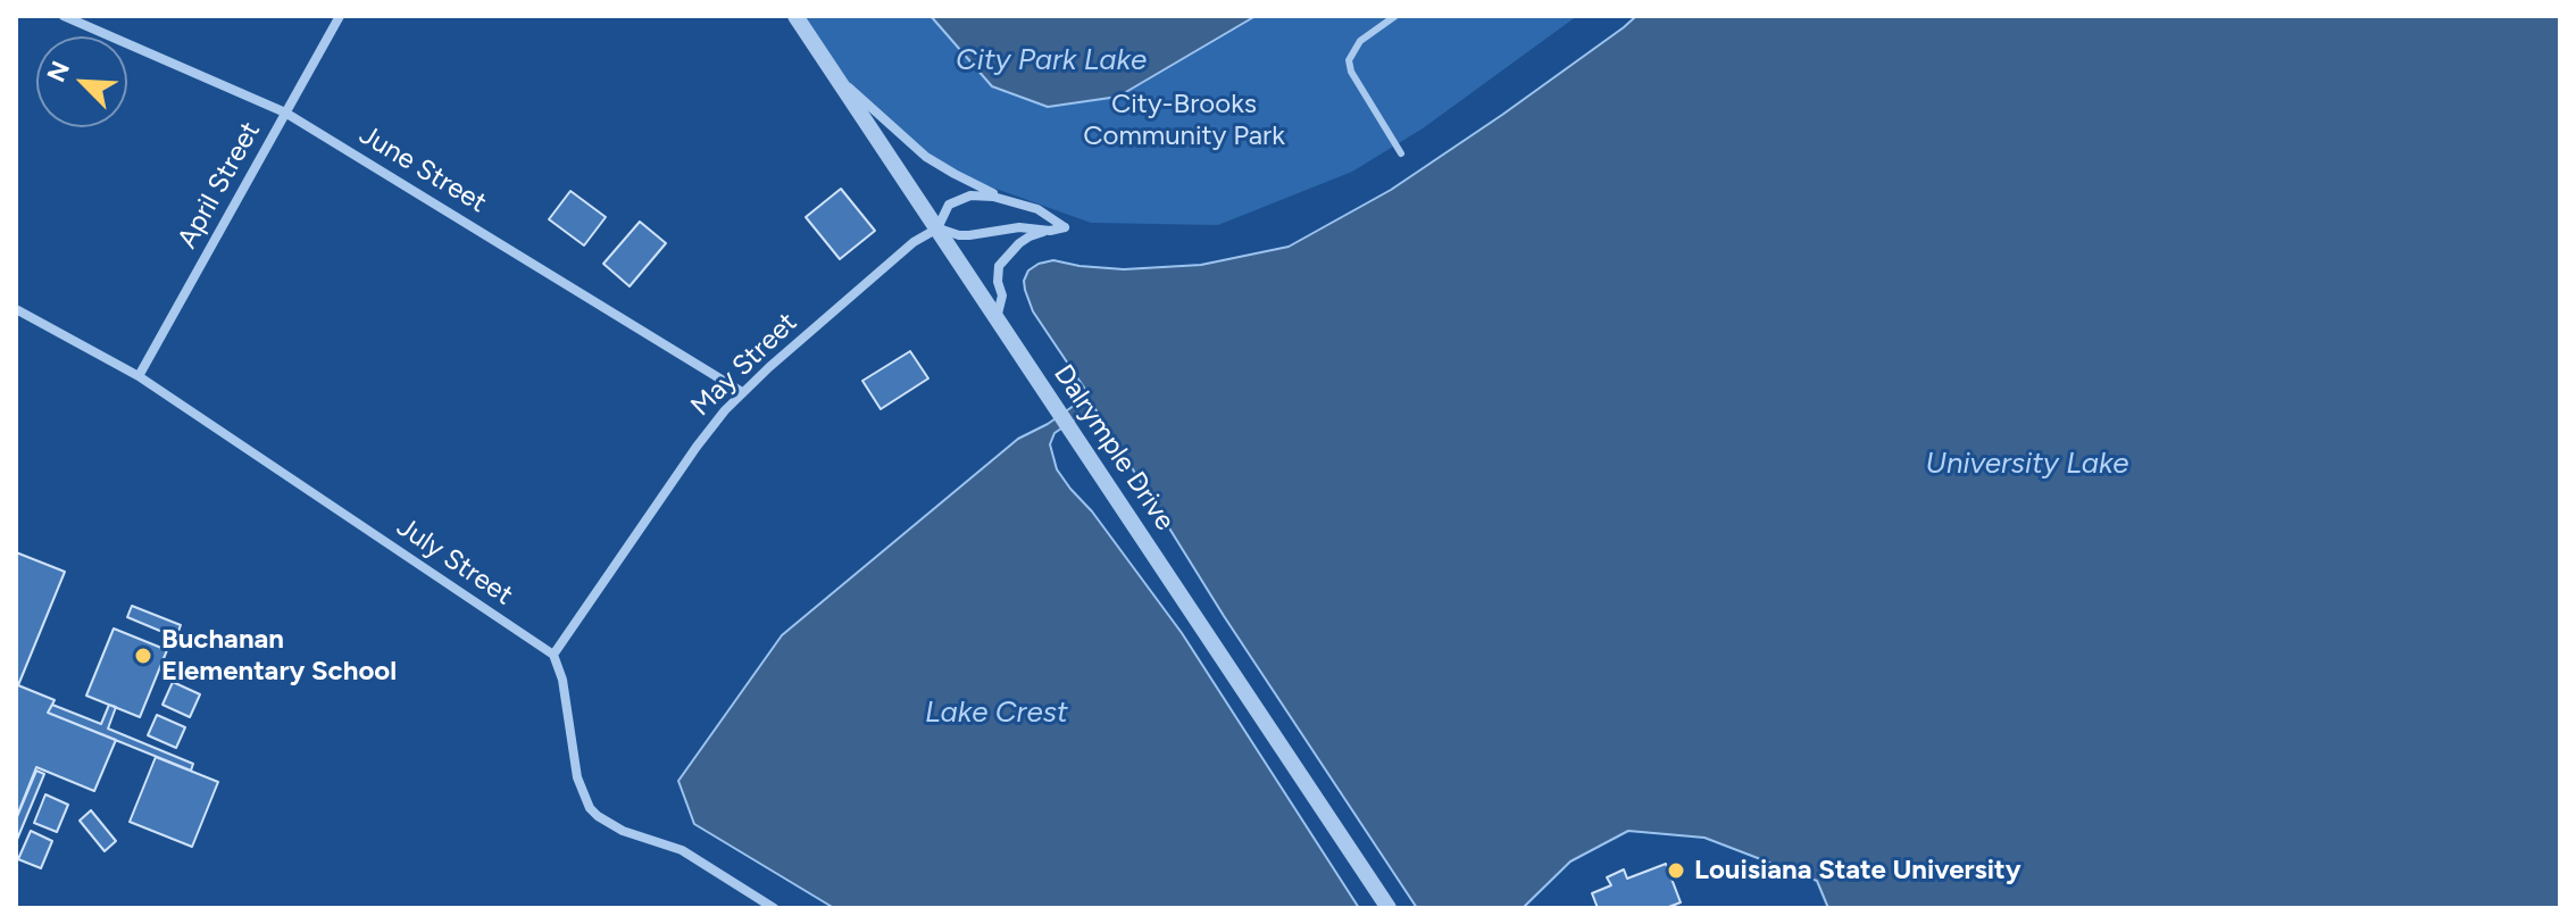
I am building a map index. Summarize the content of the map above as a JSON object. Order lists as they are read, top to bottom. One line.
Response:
{"streets":{"street":["June Street","April Street","May Street","Dalrymple Drive","July Street"]},"crossings":[["June Street","April Street"],["June Street","May Street"],["April Street","July Street"],["May Street","Dalrymple Drive"],["May Street","July Street"]],"water":["City Park Lake","University Lake","Lake Crest"],"parks":["City-Brooks Community Park"],"places":["Buchanan Elementary School","Louisiana State University"],"north":"top left"}
